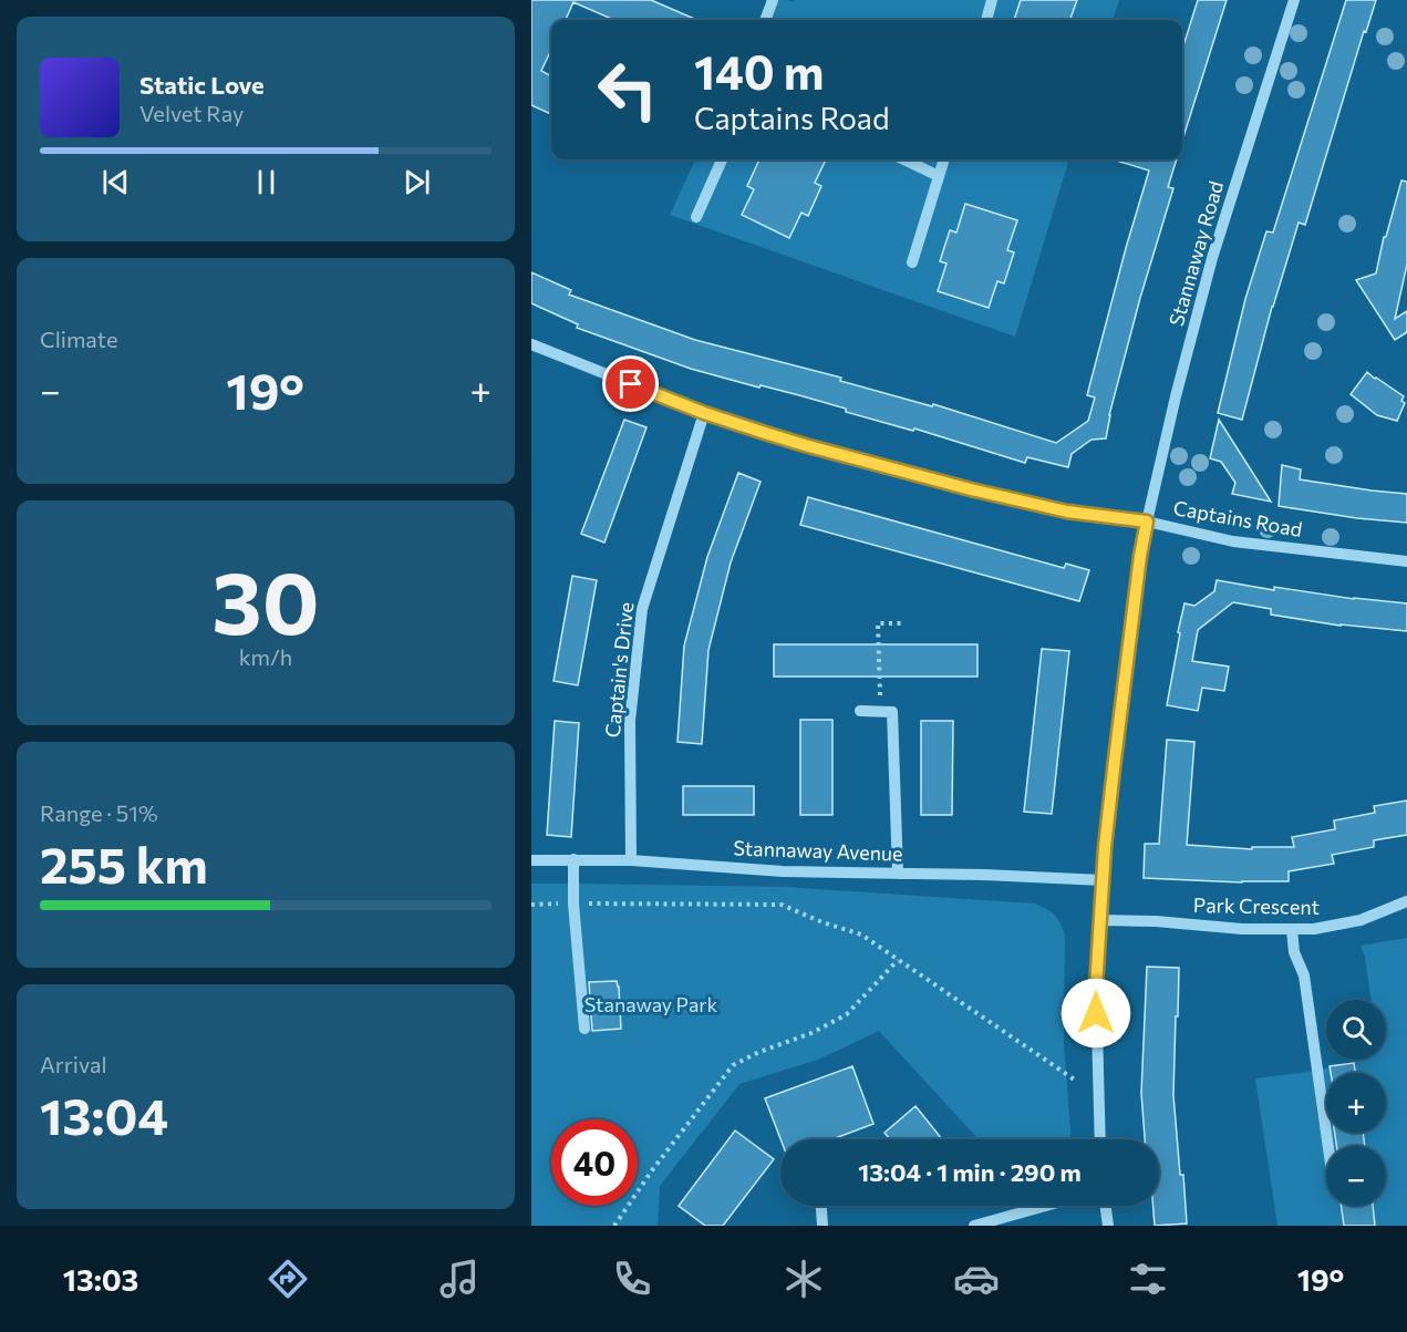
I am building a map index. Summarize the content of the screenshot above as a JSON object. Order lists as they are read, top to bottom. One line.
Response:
{"streets":{"street":["Stannaway Road","Captains Road","Captain's Drive","Stannaway Avenue","Park Crescent"]},"crossings":[["Stannaway Road","Captains Road"],["Stannaway Road","Stannaway Avenue"],["Stannaway Road","Park Crescent"],["Captains Road","Captain's Drive"],["Captain's Drive","Stannaway Avenue"]],"parks":["Stanaway Park"],"page":{"turn":["140 m","Captains Road"],"song":["Static Love","Velvet Ray"],"tile":["Climate",["30","km/h"],["Range · 51%","255 km"],["Arrival","13:04"]],"heat":["−","19°","+"],"map_buttons":["+","−"],"limit":"40","trip":"13:04 · 1 min · 290 m","tabs":["13:03","19°"]}}
